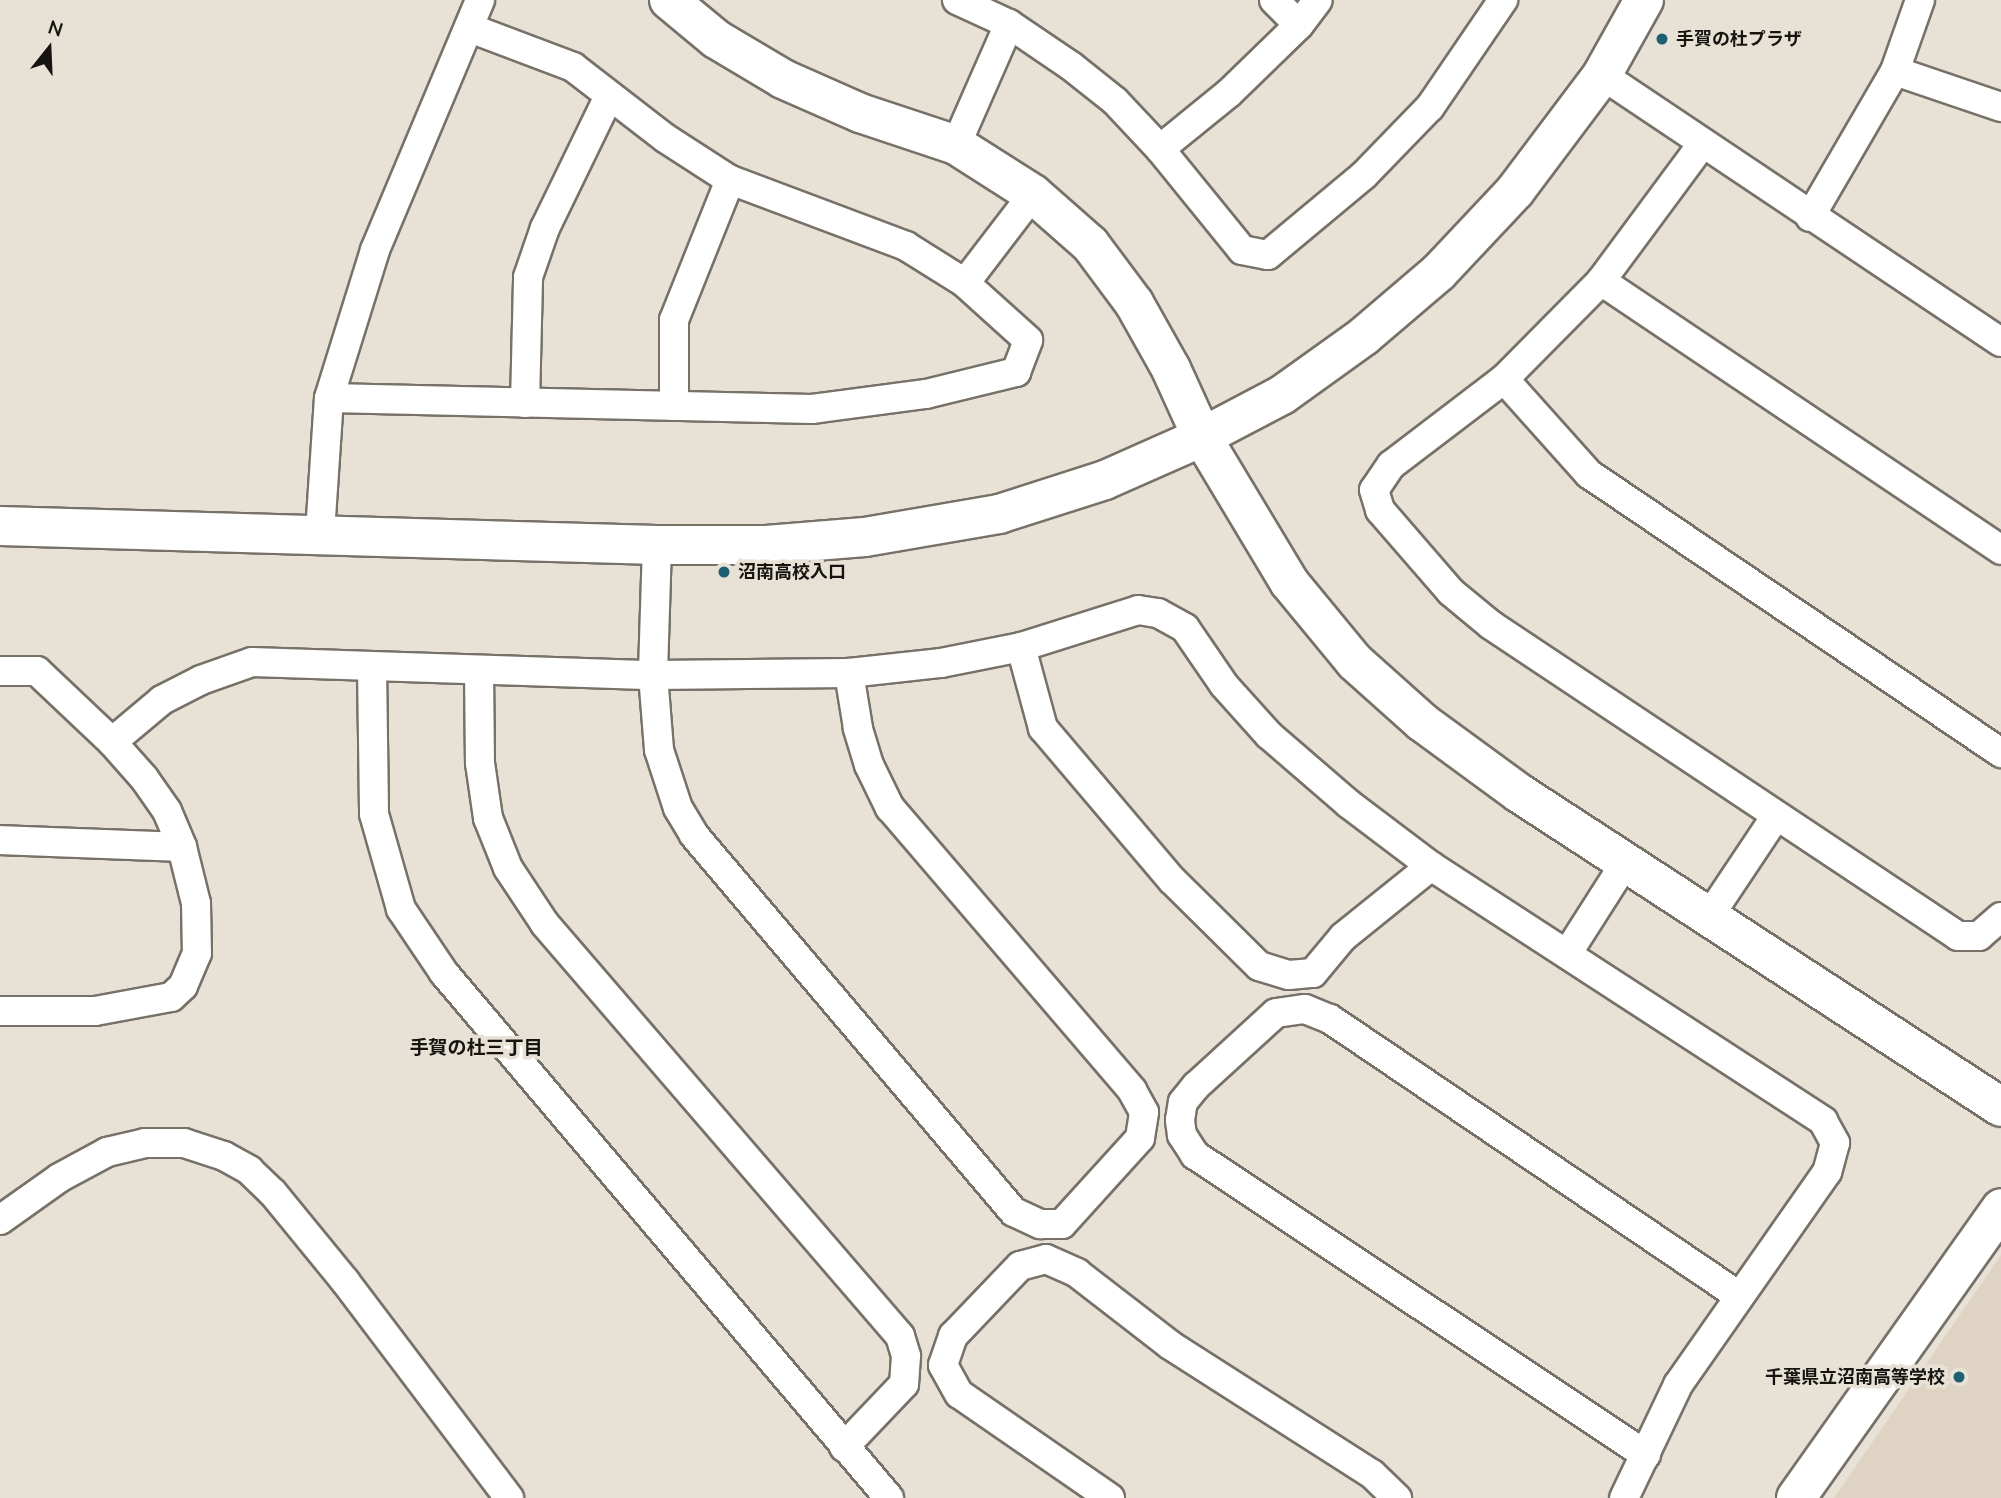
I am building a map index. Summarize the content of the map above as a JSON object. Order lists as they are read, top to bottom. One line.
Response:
{"districts":["手賀の杜三丁目"],"places":["手賀の杜プラザ","沼南高校入口","千葉県立沼南高等学校"],"north":"top"}
